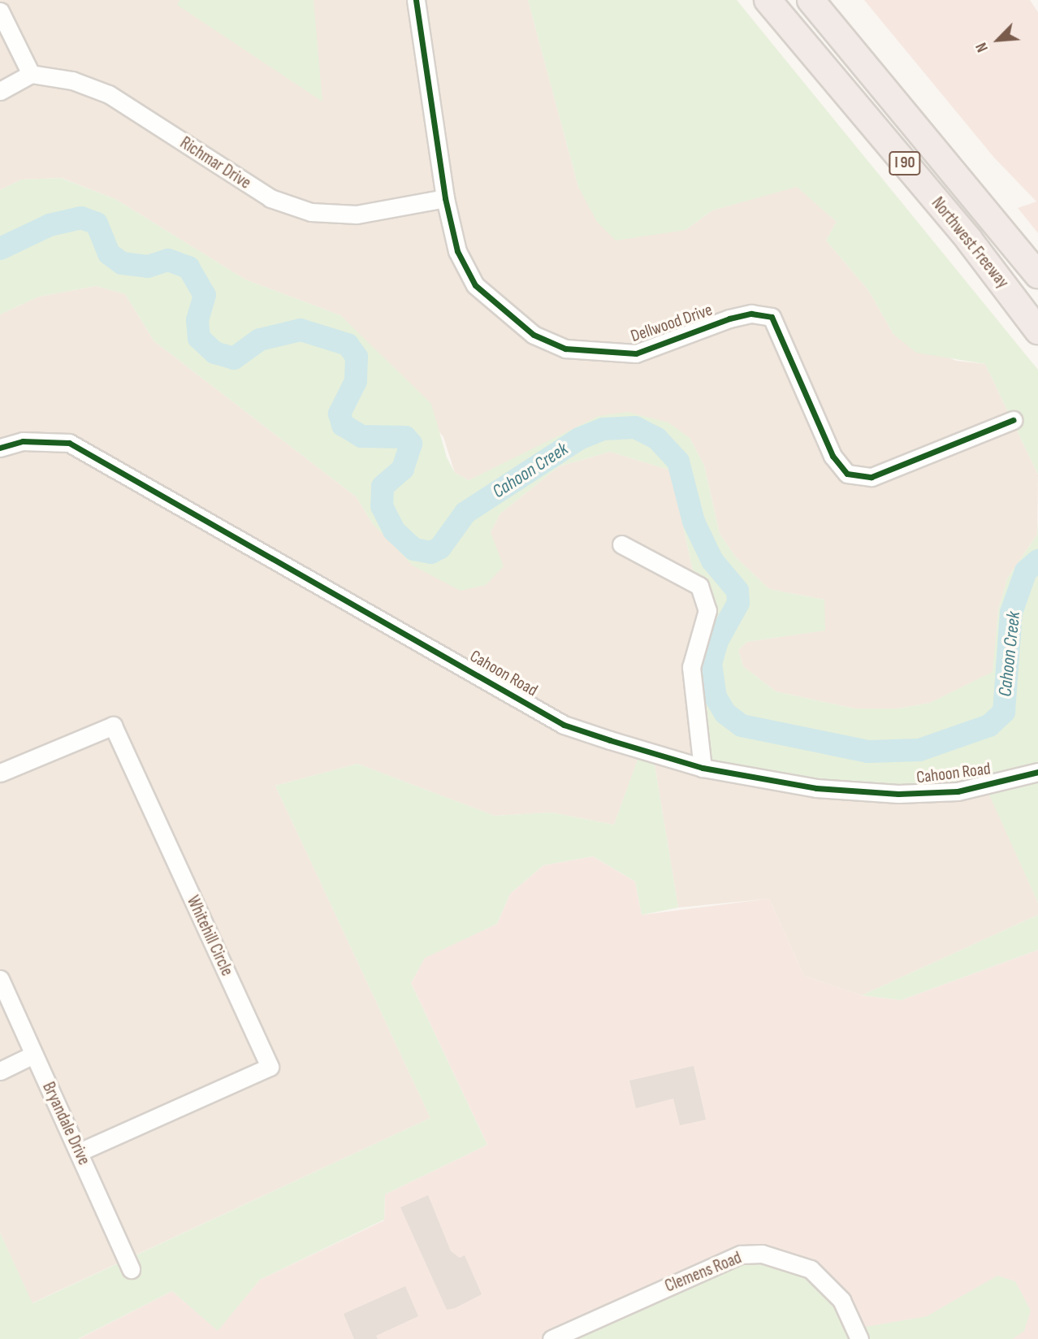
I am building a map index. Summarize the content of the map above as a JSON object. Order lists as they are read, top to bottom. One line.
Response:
{"streets":{"highway":["I 90","Northwest Freeway"],"street":["Richmar Drive","Dellwood Drive","Cahoon Road","Whitehill Circle","Bryandale Drive","Clemens Road"]},"crossings":[["Richmar Drive","Dellwood Drive"],["Whitehill Circle","Bryandale Drive"]],"water":["Cahoon Creek"],"north":"bottom left"}
